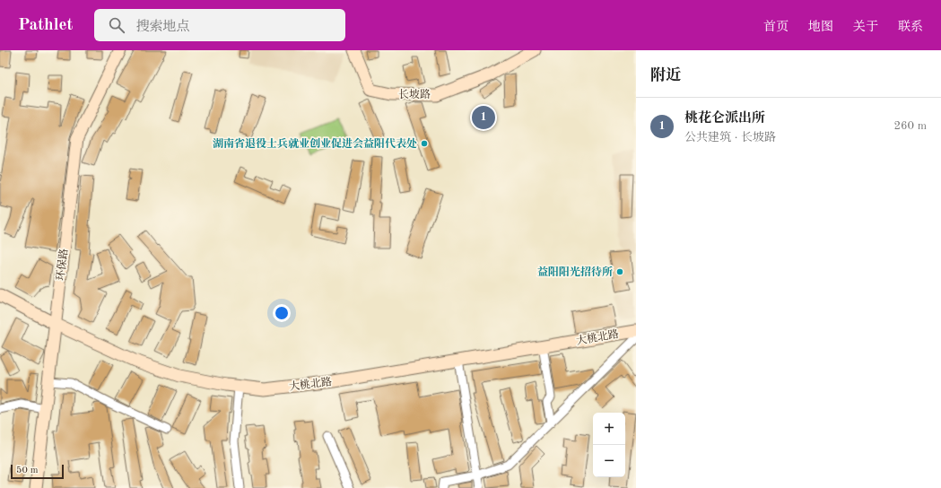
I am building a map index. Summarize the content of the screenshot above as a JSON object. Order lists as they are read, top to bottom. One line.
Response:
{"streets":{"street":["长坡路","环保路","大桃北路"]},"crossings":[["环保路","大桃北路"]],"places":["湖南省退役士兵就业创业促进会益阳代表处","益阳阳光招待所"],"scale_bar":"50 m","page":{"header":"Pathlet","search":"搜索地点","nav":["首页","地图","关于","联系"],"heading":"附近","list":[{"mark":"1","name":"桃花仑派出所","note":"公共建筑 · 长坡路","value":"260 m"}],"pins":"1","map_buttons":["+","−"],"scale":"50 m"}}
